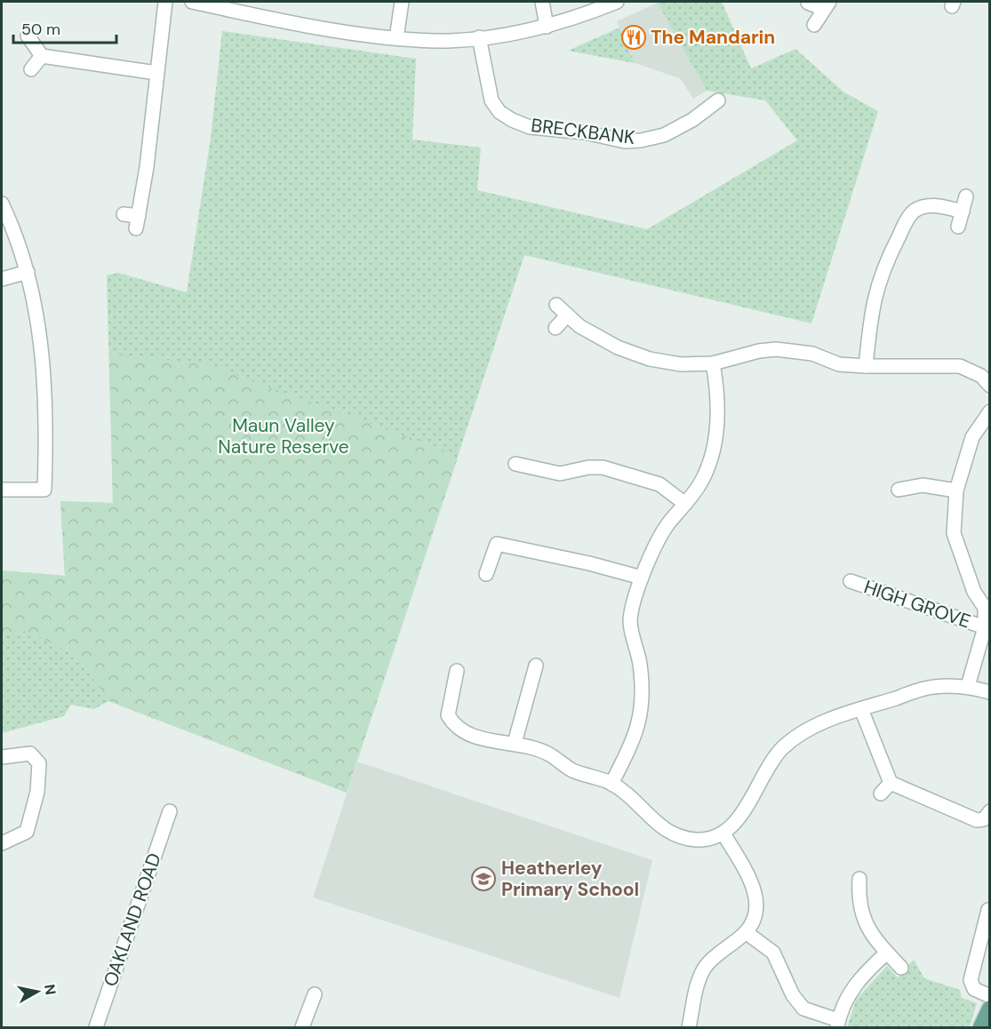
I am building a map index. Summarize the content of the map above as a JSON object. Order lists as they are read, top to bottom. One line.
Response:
{"streets":{"street":["BRECKBANK","HIGH GROVE","OAKLAND ROAD"]},"parks":["Maun Valley Nature Reserve"],"places":{"restaurant":["The Mandarin"],"school or university":["Heatherley Primary School"]},"scale_bar":"50 m","north":"right"}
